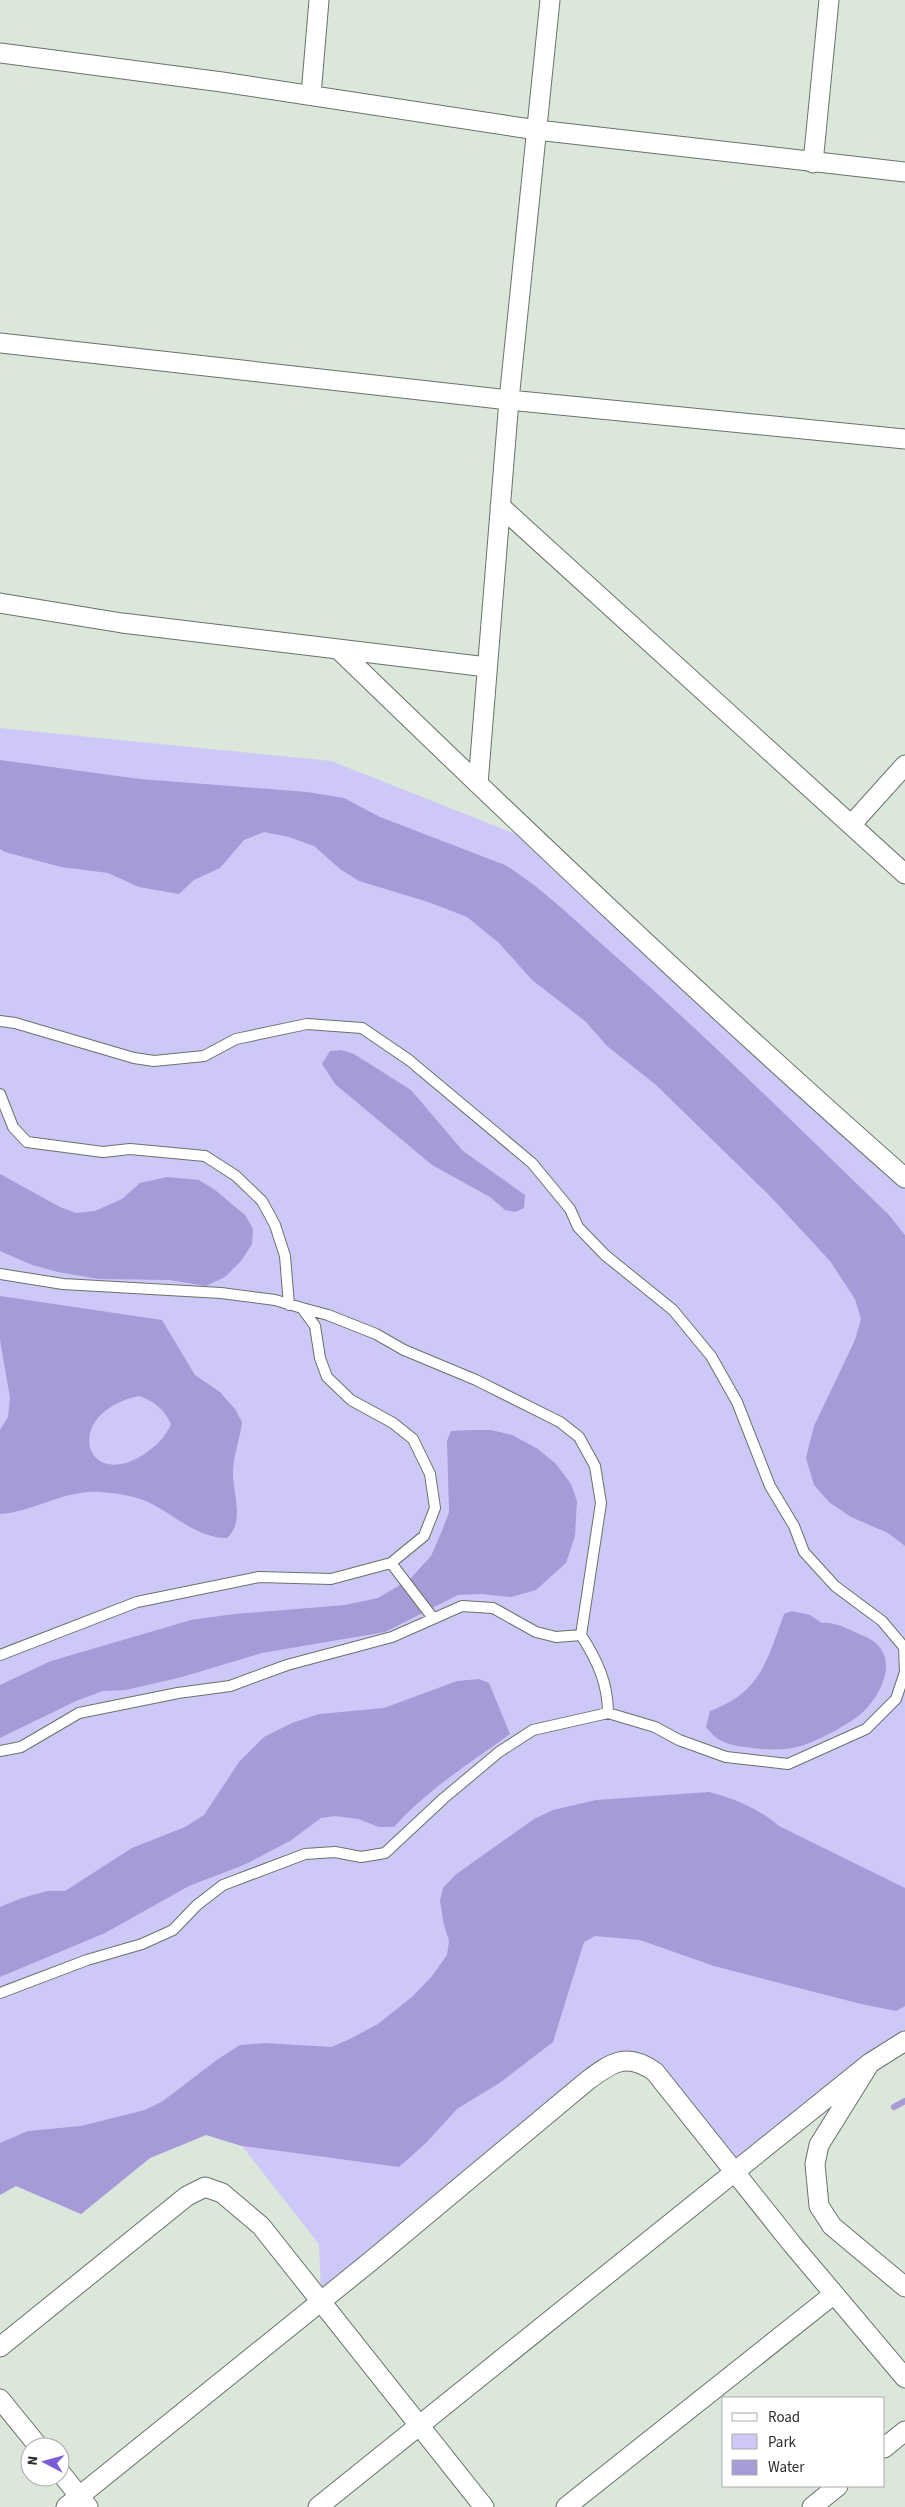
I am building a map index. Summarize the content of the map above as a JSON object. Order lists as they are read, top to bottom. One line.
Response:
{"legend":["Road","Park","Water"],"north":"left"}
